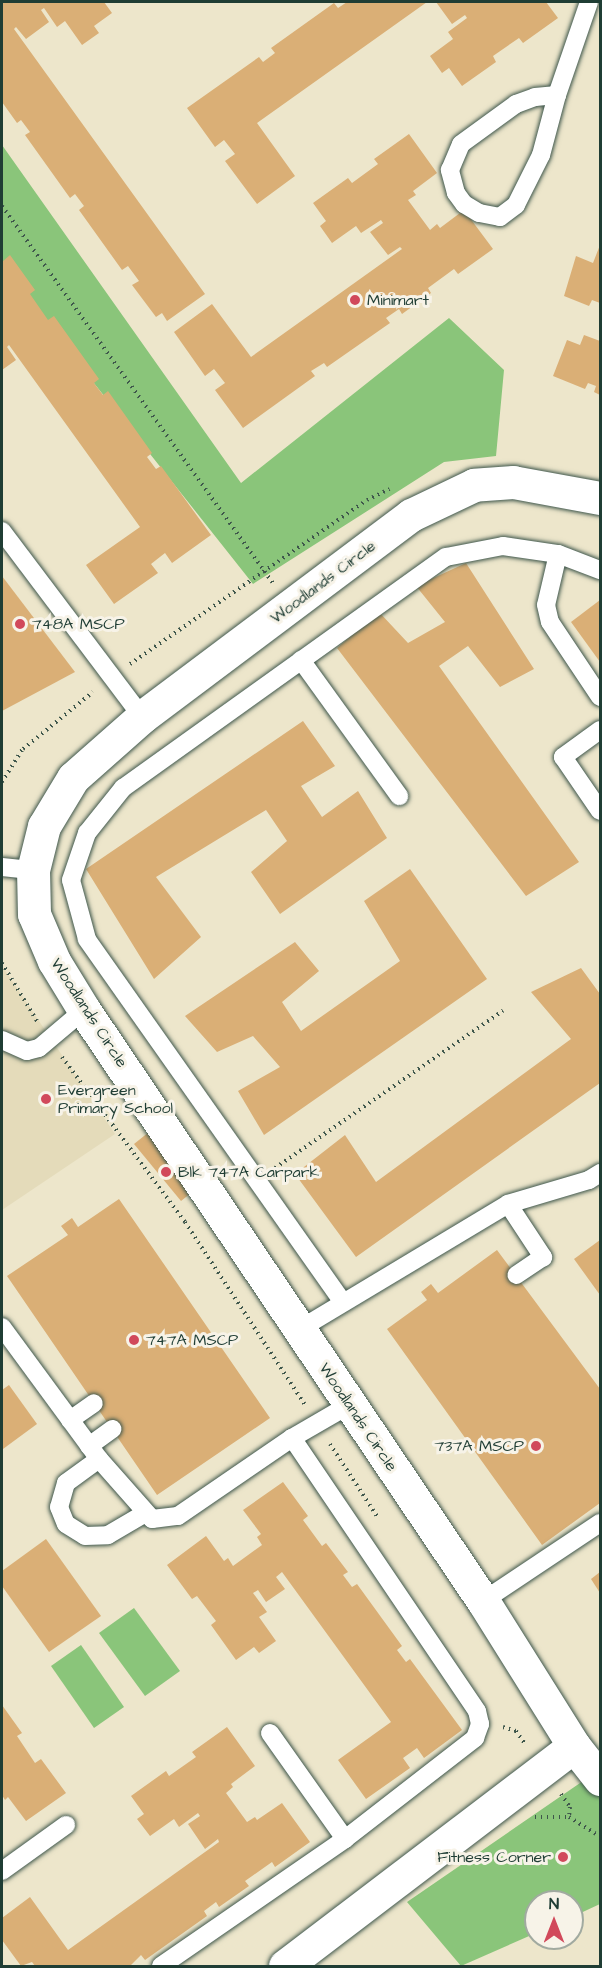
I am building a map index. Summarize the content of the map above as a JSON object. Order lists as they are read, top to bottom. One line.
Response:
{"streets":{"street":["Woodlands Circle"]},"places":["Minimart","748A MSCP","Evergreen Primary School","Blk 747A Carpark","747A MSCP","737A MSCP","Fitness Corner"],"north":"top"}
